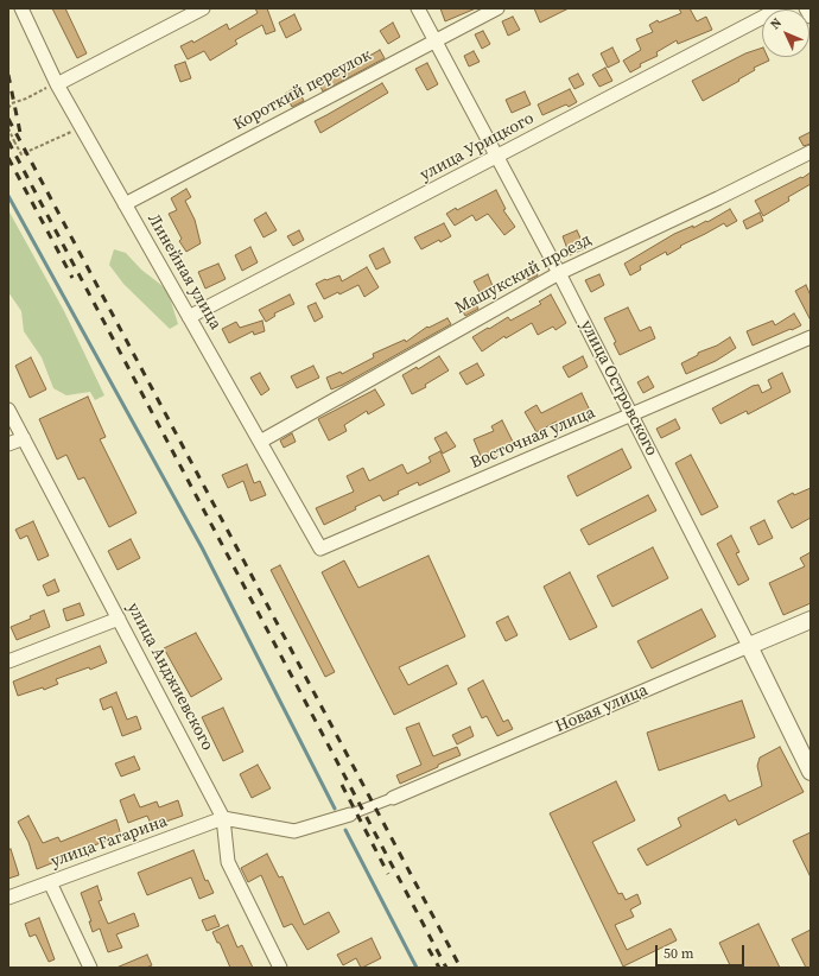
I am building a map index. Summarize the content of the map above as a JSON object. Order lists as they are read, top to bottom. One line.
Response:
{"streets":{"street":["Короткий переулок","улица Урицкого","Линейная улица","Машукский проезд","улица Островского","Восточная улица","улица Анджиевского","Новая улица","улица Гагарина"]},"crossings":[["Короткий переулок","Линейная улица"],["Короткий переулок","улица Островского"],["улица Урицкого","Линейная улица"],["улица Урицкого","улица Островского"],["Линейная улица","Машукский проезд"],["Линейная улица","Восточная улица"],["Машукский проезд","улица Островского"],["улица Островского","Восточная улица"],["улица Островского","Новая улица"],["улица Анджиевского","улица Гагарина"]],"scale_bar":"50 m","north":"top left"}
